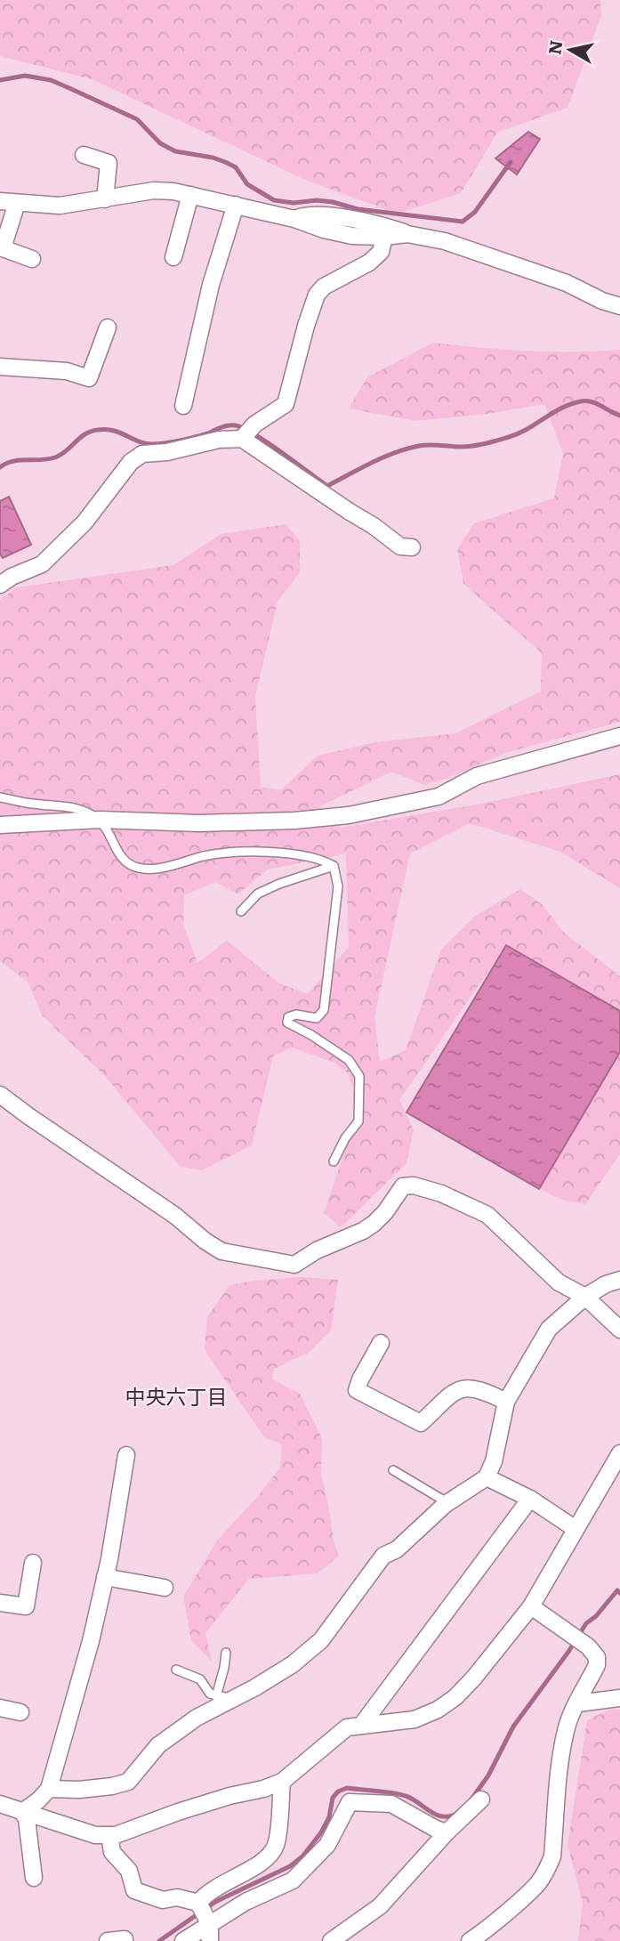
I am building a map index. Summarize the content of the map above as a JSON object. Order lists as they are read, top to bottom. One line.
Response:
{"districts":["中央六丁目"],"north":"left"}
